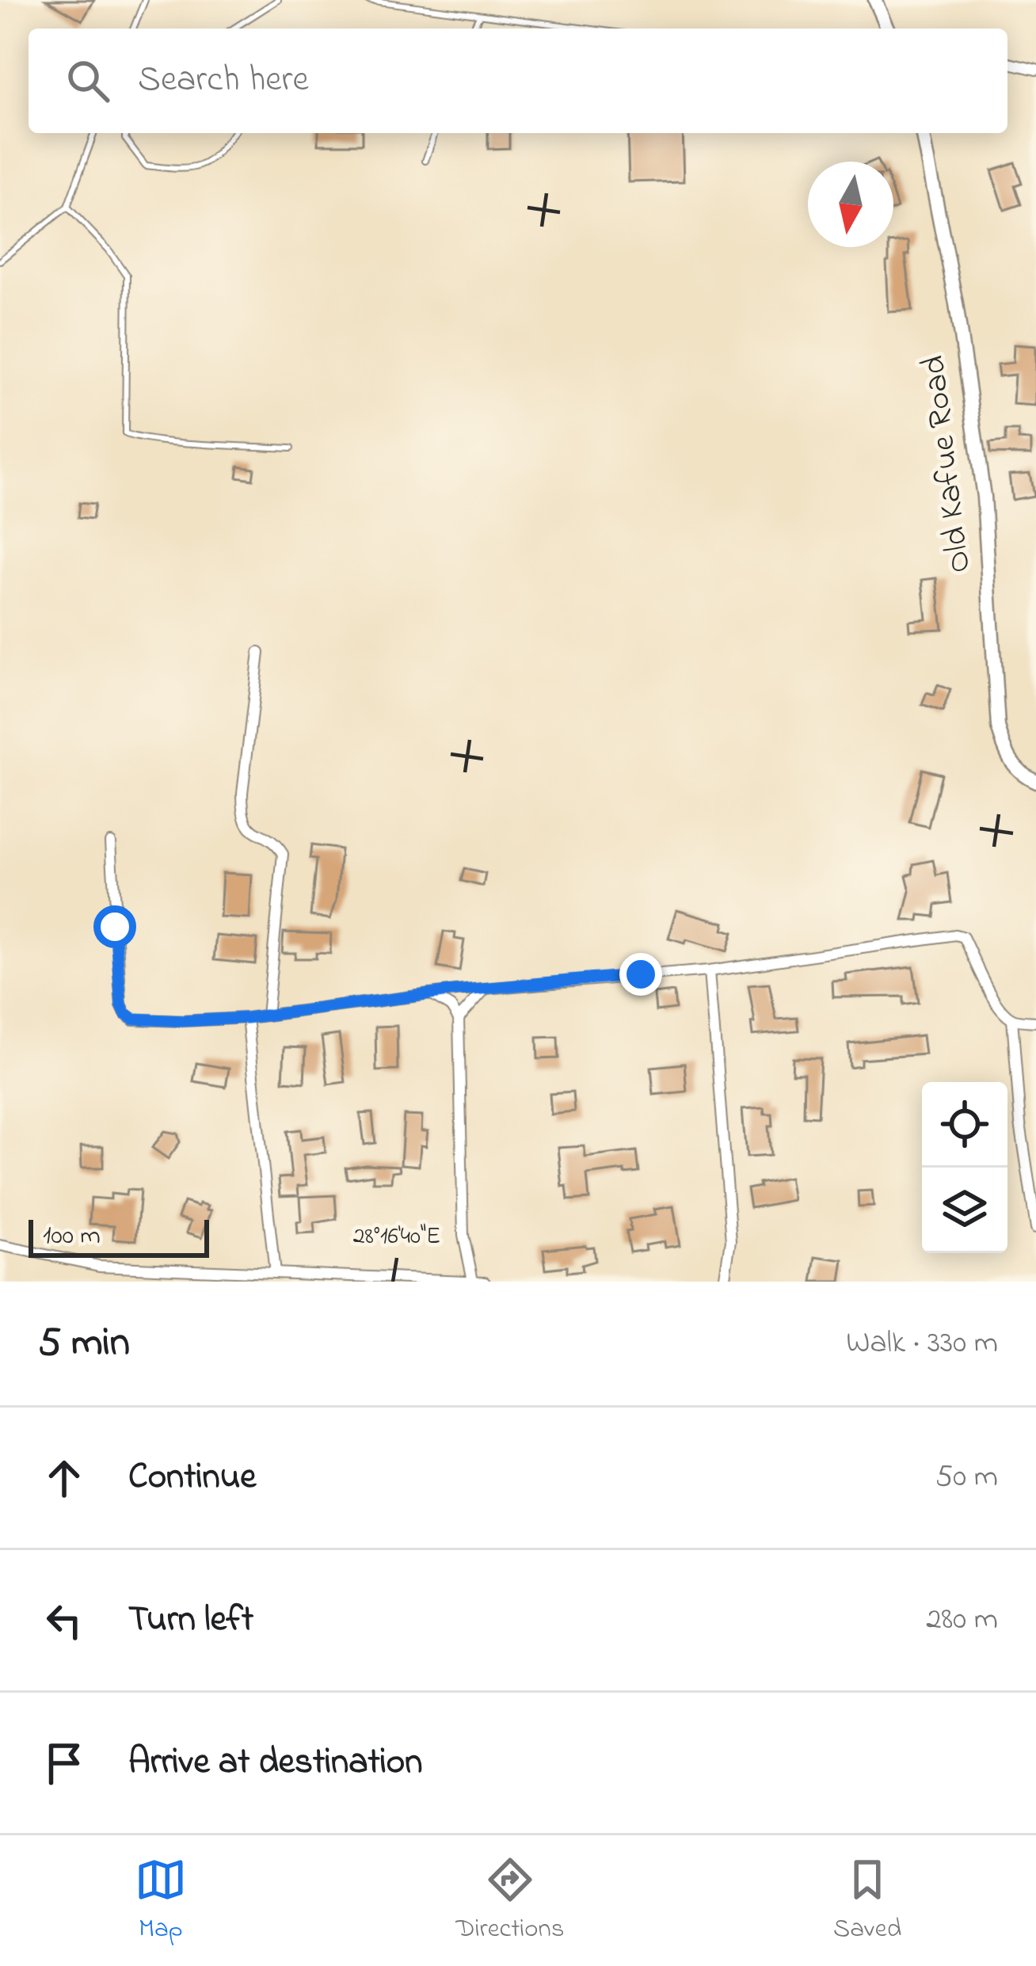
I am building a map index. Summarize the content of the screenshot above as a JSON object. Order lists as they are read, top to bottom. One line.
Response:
{"streets":{"street":["Old Kafue Road"]},"scale_bar":"100 m","north":"bottom","page":{"search":"Search here","scale":"100 m","heading":["5 min","Walk · 330 m"],"list":[["Continue","50 m"],["Turn left","280 m"],"Arrive at destination"],"nav":["Map","Directions","Saved"]},"coordinates":["28°16'40\"E"]}
